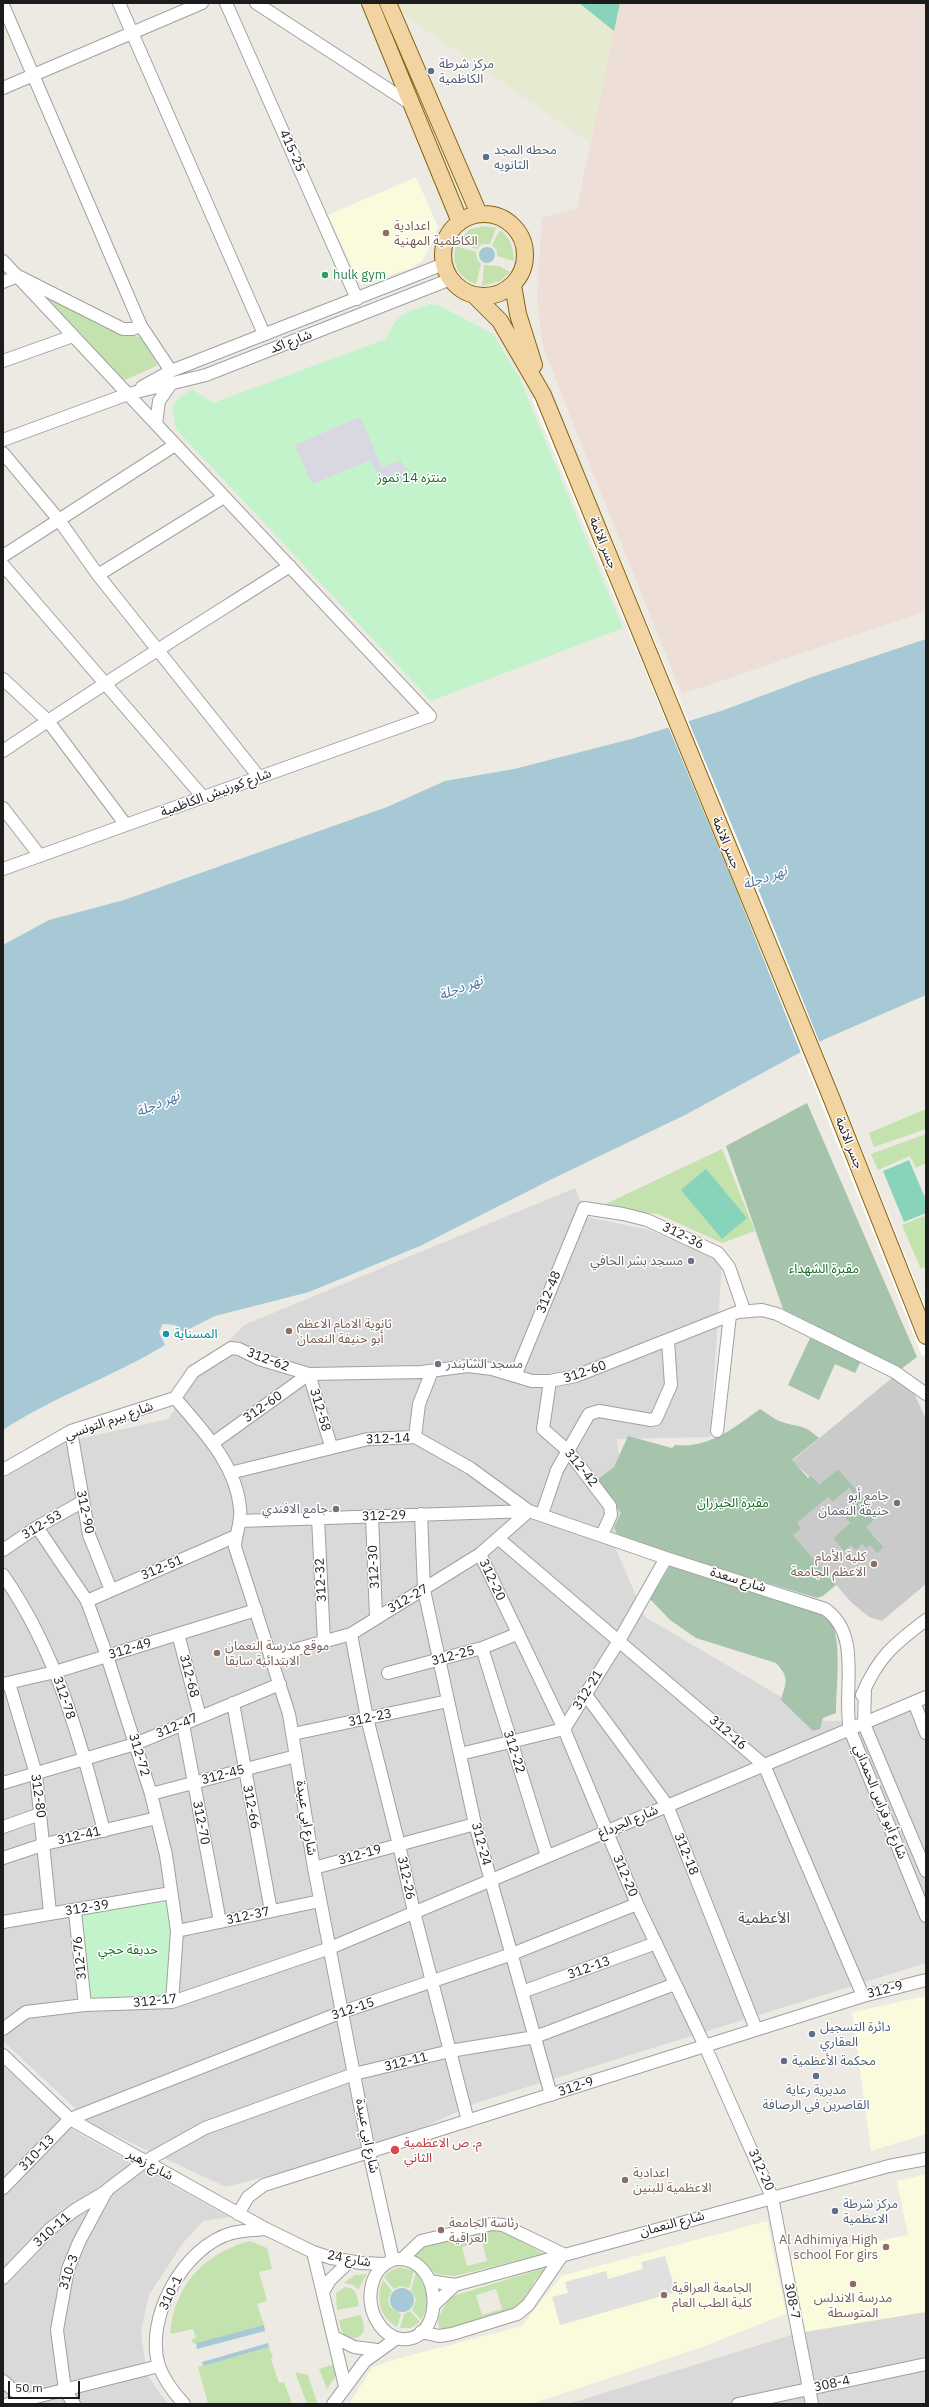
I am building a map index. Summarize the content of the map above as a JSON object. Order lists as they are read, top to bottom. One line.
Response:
{"streets":{"main road":["جسر الائمة"],"street":["415-25","شارع اكد","شارع كورنيش الكاظمية","312-36","312-48","312-62","312-60","312-58","شارع بيرم التونسي","312-14","312-42","312-90","312-29","312-53","312-30","312-51","312-32","312-20","شارع سعدة","312-27","312-49","312-25","312-68","312-21","312-78","312-23","312-47","312-16","312-22","312-72","312-45","312-80","شارع أبو فراس الحمداني","312-66","شارع ابي عبيدة","شارع الجرداغ","312-70","312-41","312-24","312-18","312-19","312-26","312-39","312-37","312-76","312-13","312-9","312-17","312-15","312-11","310-13","شارع زهير","شارع النعمان","310-11","شارع 24","310-3","310-1","308-7","308-4"]},"crossings":[["415-25","شارع اكد"],["شارع اكد","جسر الائمة"],["312-36","312-48"],["312-36","312-60"],["312-48","312-60"],["312-62","312-60"],["312-62","312-58"],["312-62","شارع بيرم التونسي"],["312-62","شارع ابي عبيدة"],["312-60","312-58"],["312-60","312-42"],["312-60","شارع ابي عبيدة"],["312-58","312-14"],["شارع بيرم التونسي","312-90"],["شارع بيرم التونسي","شارع ابي عبيدة"],["312-14","312-29"],["312-14","شارع سعدة"],["312-14","312-27"],["312-14","شارع ابي عبيدة"],["312-42","شارع سعدة"],["312-90","312-53"],["312-90","312-51"],["312-29","312-30"],["312-29","312-32"],["312-29","شارع سعدة"],["312-29","312-27"],["312-29","شارع ابي عبيدة"],["312-29","312-24"],["312-53","312-72"],["312-30","312-27"],["312-51","312-72"],["312-51","شارع ابي عبيدة"],["312-32","312-27"],["312-20","312-27"],["312-20","312-25"],["312-20","312-21"],["312-20","شارع الجرداغ"],["312-20","312-13"],["312-20","312-9"],["312-20","312-15"],["312-20","312-11"],["312-20","شارع النعمان"],["312-20","308-7"],["شارع سعدة","312-27"],["شارع سعدة","312-21"],["شارع سعدة","شارع أبو فراس الحمداني"],["شارع سعدة","شارع الجرداغ"],["312-27","312-16"],["312-27","شارع ابي عبيدة"],["312-27","312-24"],["312-27","312-26"],["312-49","312-68"],["312-49","312-78"],["312-49","312-72"],["312-49","312-80"],["312-49","شارع ابي عبيدة"],["312-25","312-22"],["312-25","312-24"],["312-68","312-47"],["312-21","312-16"],["312-21","312-18"],["312-78","312-47"],["312-78","312-41"],["312-23","شارع ابي عبيدة"],["312-23","312-24"],["312-23","312-26"],["312-47","312-72"],["312-47","312-80"],["312-47","312-66"],["312-47","شارع ابي عبيدة"],["312-47","312-70"],["312-16","شارع الجرداغ"],["312-16","312-9"],["312-22","شارع الجرداغ"],["312-72","312-45"],["312-72","312-41"],["312-72","312-39"],["312-72","312-37"],["312-72","312-17"],["312-45","312-66"],["312-45","شارع ابي عبيدة"],["312-45","312-70"],["312-80","312-41"],["312-80","312-39"],["شارع أبو فراس الحمداني","شارع الجرداغ"],["312-66","312-37"],["شارع ابي عبيدة","شارع الجرداغ"],["شارع ابي عبيدة","312-19"],["شارع ابي عبيدة","312-37"],["شارع ابي عبيدة","312-9"],["شارع ابي عبيدة","312-17"],["شارع ابي عبيدة","312-15"],["شارع ابي عبيدة","312-11"],["شارع ابي عبيدة","شارع النعمان"],["شارع ابي عبيدة","شارع 24"],["شارع الجرداغ","312-24"],["شارع الجرداغ","312-18"],["شارع الجرداغ","312-26"],["شارع الجرداغ","312-17"],["312-70","312-37"],["312-24","312-19"],["312-24","312-13"],["312-24","312-9"],["312-24","312-15"],["312-24","312-11"],["312-18","312-9"],["312-19","312-26"],["312-26","312-9"],["312-26","312-15"],["312-26","312-11"],["312-39","312-76"],["312-76","312-17"],["312-9","شارع زهير"],["312-15","310-13"],["312-15","شارع زهير"],["312-11","شارع زهير"],["312-11","310-3"],["310-13","شارع زهير"],["شارع زهير","شارع 24"],["شارع زهير","310-3"],["شارع زهير","310-1"],["شارع النعمان","شارع 24"],["شارع النعمان","308-7"],["310-11","310-3"],["308-7","308-4"]],"districts":["الأعظمية"],"water":["نهر دجلة"],"parks":["منتزه 14 تموز","مقبرة الشهداء","مقبرة الخيزران","حديقة حجي"],"places":["مركز شرطة الكاظمية","محطه المجد الثانويه","اعدادية الكاظمية المهنية","hulk gym","مسجد بشر الحافي","ثانوية الامام الاعظم أبو حنيفة النعمان","المسناية","مسجد الشابندر","جامع أبو حنيفة النعمان","جامع الافندي","كلية الأمام الاعظم الجامعة","موقع مدرسة النعمان الابتدائية سابقا","دائرة التسجيل العقاري","محكمة الأعظمية","مديرية رعاية القاصرين في الرصافة","م. ص الاعظمية الثاني","اعدادية الاعظمية للبنين","مركز شرطة الاعظمية","رئاسة الجامعة العراقية","Al Adhimiya High school For girs","مدرسة الاندلس المتوسطة","الجامعة العراقية كلية الطب العام"],"scale_bar":"50 m"}
